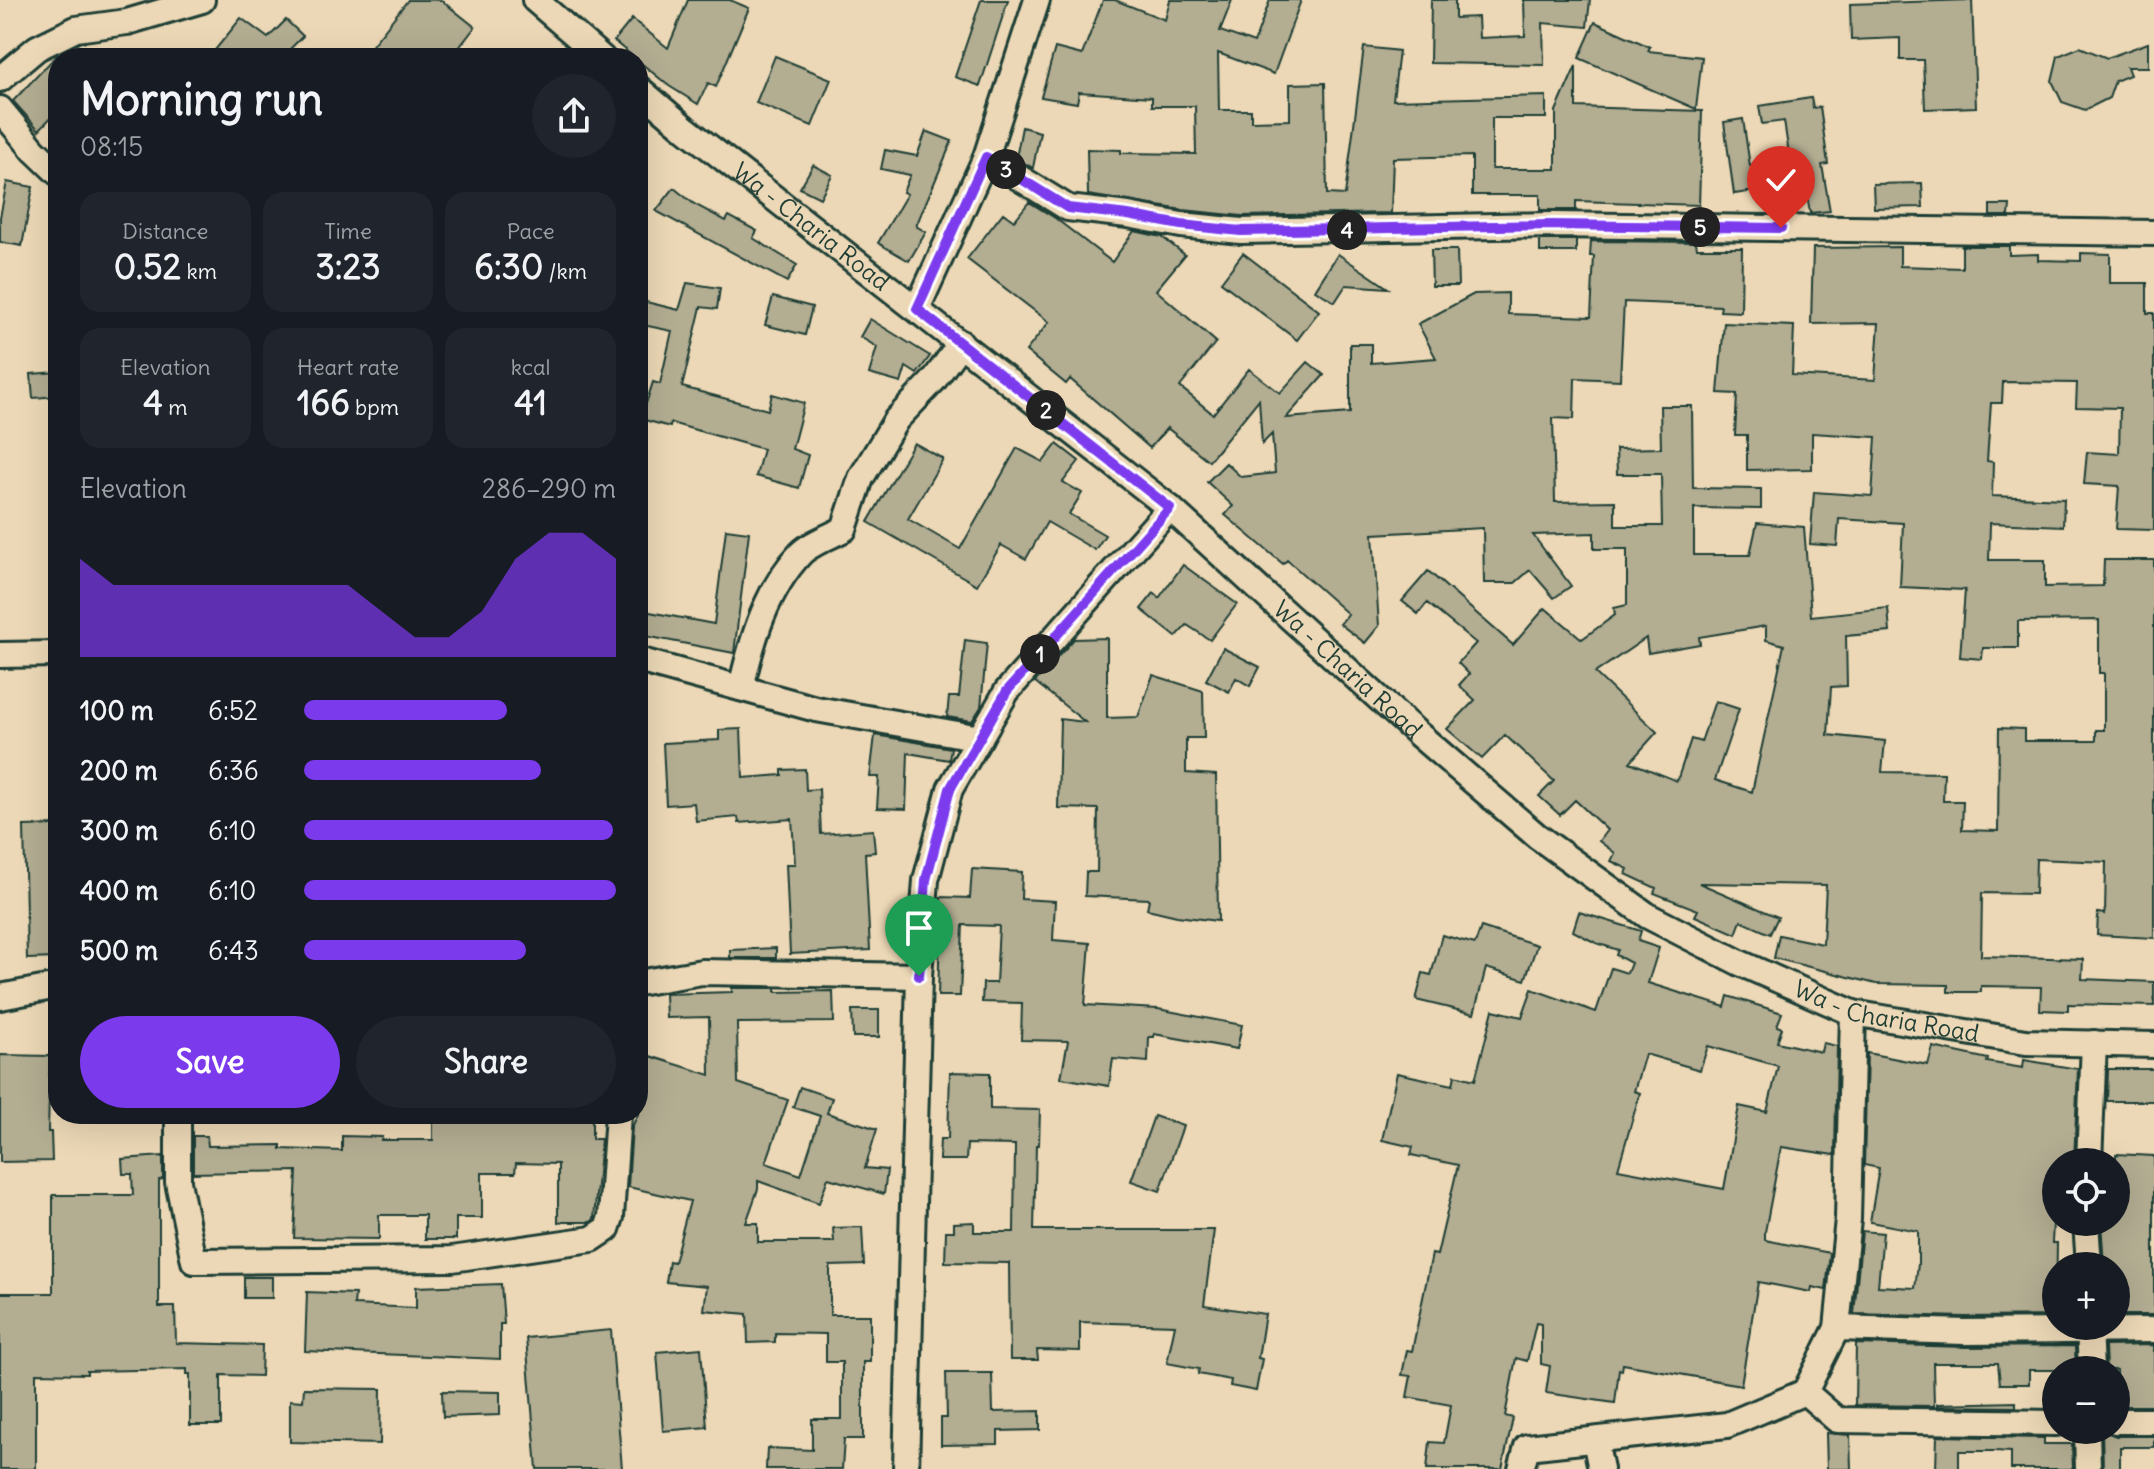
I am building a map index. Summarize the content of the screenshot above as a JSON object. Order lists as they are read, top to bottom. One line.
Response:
{"streets":{"street":["Wa - Charia Road"]},"page":{"heading":["Morning run","08:15"],"pins":["3","5","4","2","1"],"stats":[["Distance","0.52 km"],["Time","3:23"],["Pace","6:30 /km"],["Elevation","4 m"],["Heart rate","166 bpm"],["kcal","41"]],"chart":["Elevation","286–290 m"],"list":[{"name":"100 m","note":"6:52"},{"name":"200 m","note":"6:36"},{"name":"300 m","note":"6:10"},{"name":"400 m","note":"6:10"},{"name":"500 m","note":"6:43"}],"buttons":["Save","Share"],"map_buttons":["+","−"]}}
